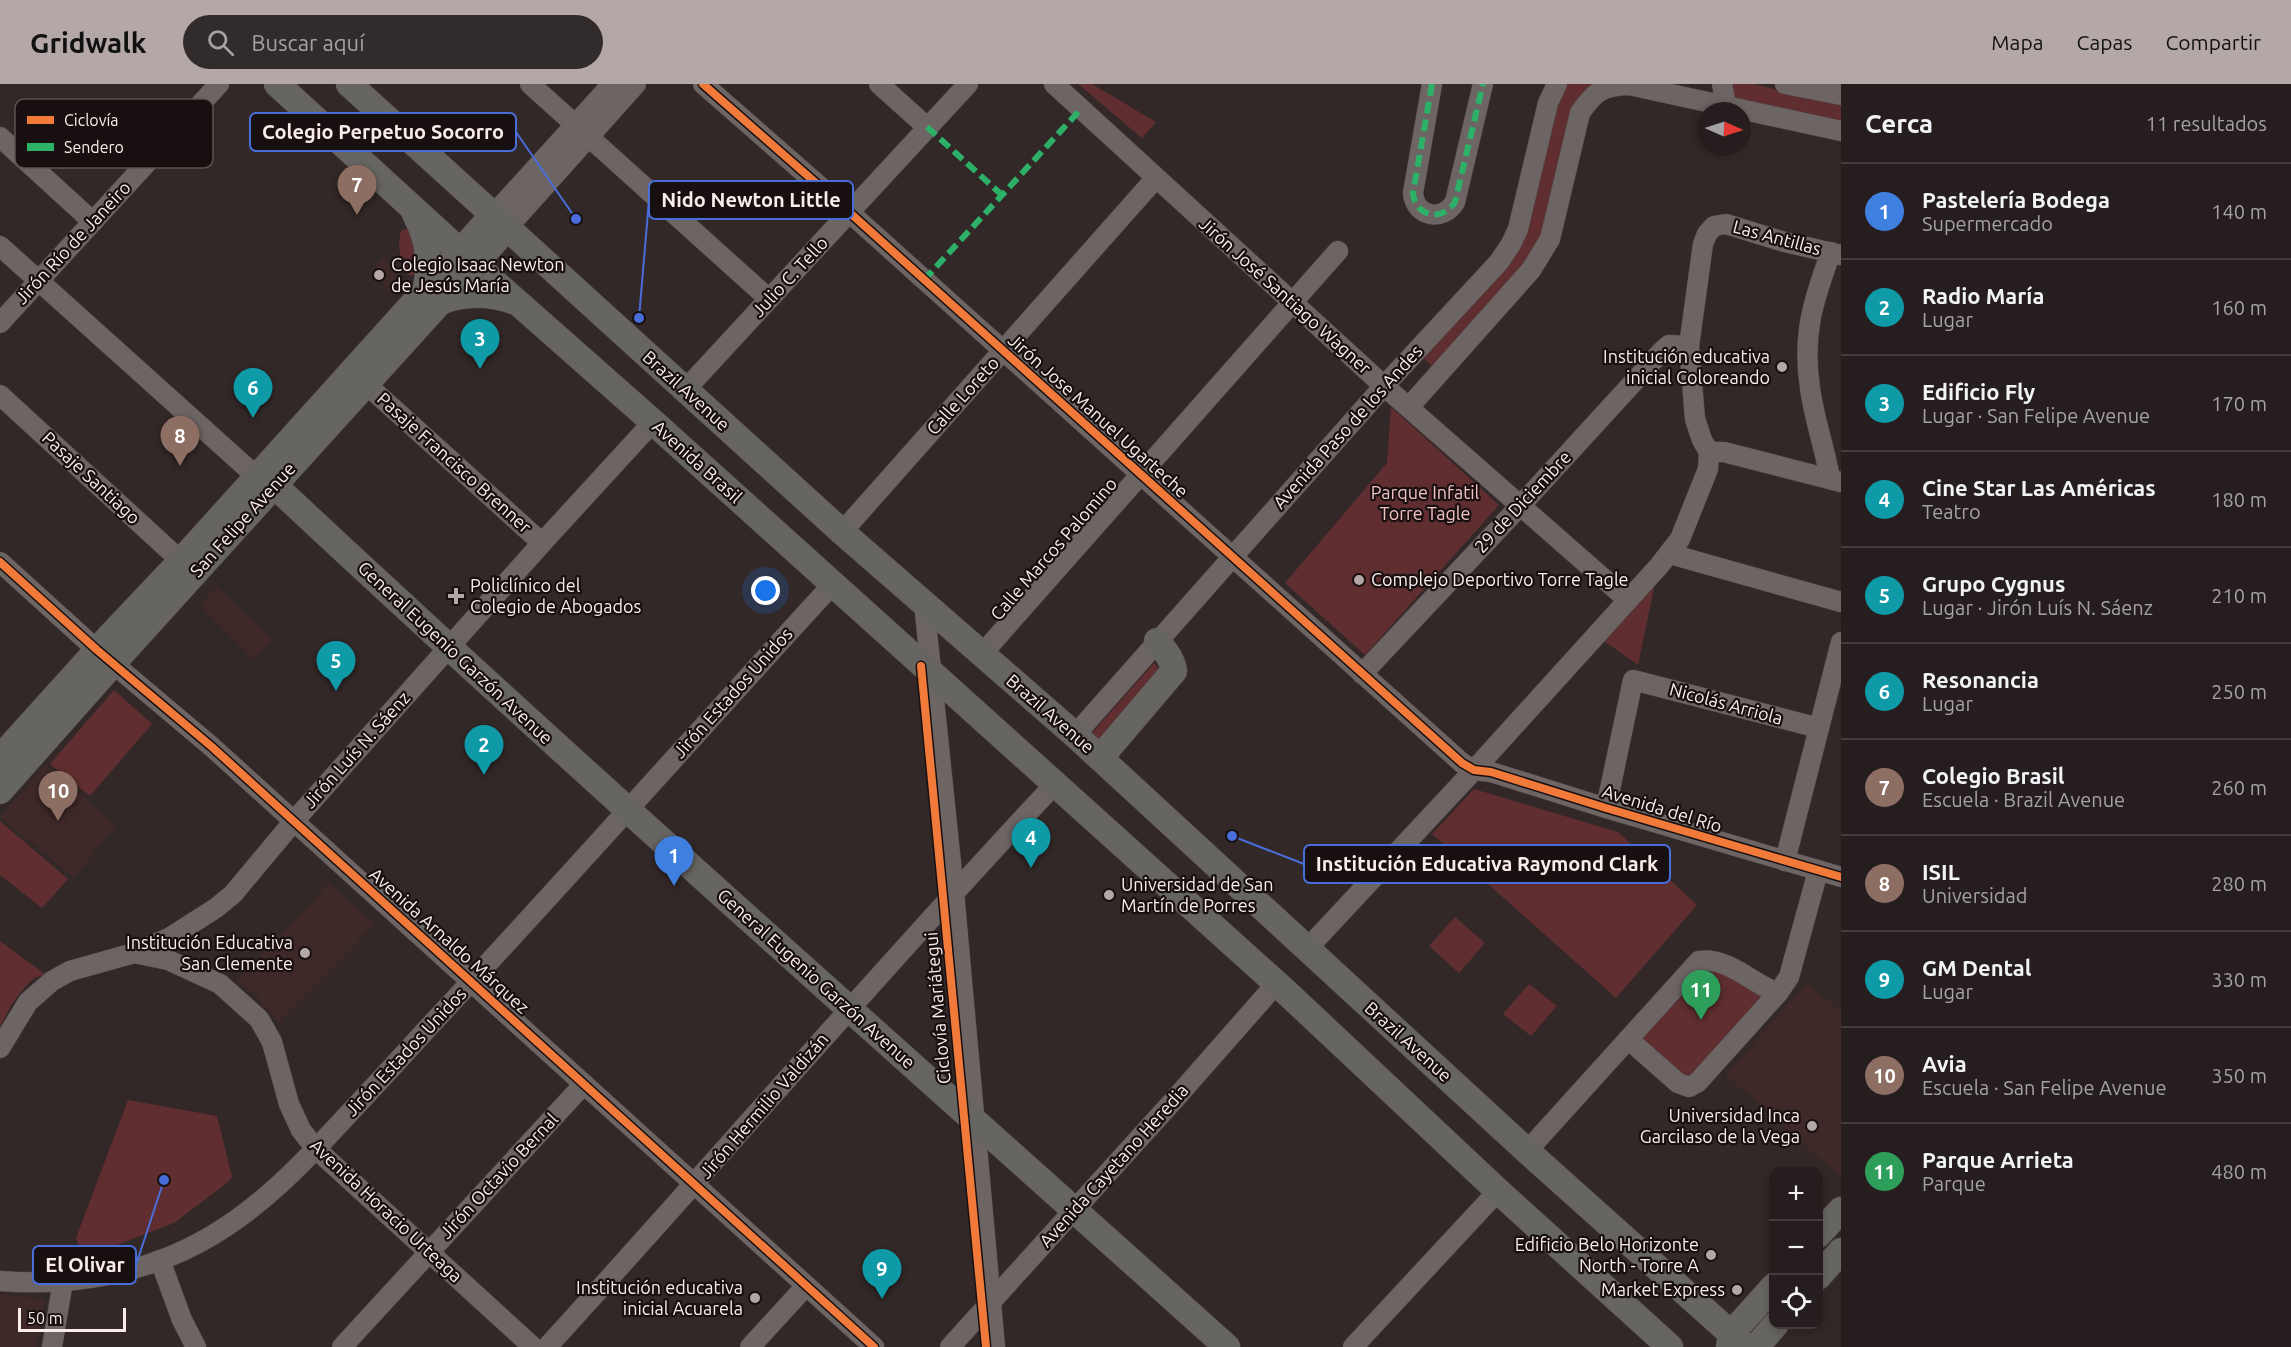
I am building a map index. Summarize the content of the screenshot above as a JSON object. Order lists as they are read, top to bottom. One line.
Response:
{"streets":{"main road":["Brazil Avenue","Avenida Brasil","San Felipe Avenue","General Eugenio Garzón Avenue"],"street":["Las Antillas","Jirón Río de Janeiro","Julio C. Tello","Jirón José Santiago Wagner","Calle Loreto","Jirón Jose Manuel Ugarteche","Avenida Paso de los Andes","Pasaje Francisco Brenner","Pasaje Santiago","29 de Diciembre","Calle Marcos Palomino","Jirón Estados Unidos","Nicolás Arriola","Jirón Luís N. Sáenz","Avenida del Río","Avenida Arnaldo Márquez","Jirón Hermilio Valdizán","Avenida Cayetano Heredia","Jirón Octavio Bernal","Avenida Horacio Urteaga"],"cycle path":["Ciclovía Mariátegui"]},"crossings":[["Las Antillas","29 de Diciembre"],["Julio C. Tello","Brazil Avenue"],["Julio C. Tello","Jirón Jose Manuel Ugarteche"],["Jirón José Santiago Wagner","Calle Loreto"],["Jirón José Santiago Wagner","Avenida Paso de los Andes"],["Jirón José Santiago Wagner","29 de Diciembre"],["Jirón José Santiago Wagner","Calle Marcos Palomino"],["Brazil Avenue","Calle Loreto"],["Brazil Avenue","Avenida Paso de los Andes"],["Brazil Avenue","San Felipe Avenue"],["Brazil Avenue","Calle Marcos Palomino"],["Calle Loreto","Jirón Jose Manuel Ugarteche"],["Jirón Jose Manuel Ugarteche","Avenida Paso de los Andes"],["Jirón Jose Manuel Ugarteche","29 de Diciembre"],["Jirón Jose Manuel Ugarteche","Calle Marcos Palomino"],["Jirón Jose Manuel Ugarteche","Avenida del Río"],["Avenida Brasil","San Felipe Avenue"],["Avenida Brasil","Jirón Estados Unidos"],["Avenida Brasil","Jirón Luís N. Sáenz"],["Pasaje Francisco Brenner","San Felipe Avenue"],["Pasaje Francisco Brenner","Jirón Luís N. Sáenz"],["Pasaje Santiago","San Felipe Avenue"],["San Felipe Avenue","General Eugenio Garzón Avenue"],["San Felipe Avenue","Avenida Arnaldo Márquez"],["General Eugenio Garzón Avenue","Jirón Estados Unidos"],["General Eugenio Garzón Avenue","Jirón Luís N. Sáenz"],["General Eugenio Garzón Avenue","Jirón Hermilio Valdizán"],["General Eugenio Garzón Avenue","Avenida Cayetano Heredia"],["Jirón Estados Unidos","Avenida Arnaldo Márquez"],["Jirón Estados Unidos","Avenida Horacio Urteaga"],["Nicolás Arriola","Avenida del Río"],["Jirón Luís N. Sáenz","Avenida Arnaldo Márquez"],["Jirón Luís N. Sáenz","Avenida Horacio Urteaga"],["Avenida Arnaldo Márquez","Jirón Hermilio Valdizán"],["Avenida Arnaldo Márquez","Jirón Octavio Bernal"],["Jirón Octavio Bernal","Avenida Horacio Urteaga"]],"parks":["Parque Infatil Torre Tagle"],"places":{"other":["Colegio Perpetuo Socorro","Colegio Isaac Newton de Jesús María","Nido Newton Little","Institución educativa inicial Coloreando","Complejo Deportivo Torre Tagle","Institución Educativa Raymond Clark","Universidad de San Martín de Porres","Institución Educativa San Clemente","Universidad Inca Garcilaso de la Vega","El Olivar","Edificio Belo Horizonte North - Torre A","Market Express","Institución educativa inicial Acuarela"],"health":["Policlínico del Colegio de Abogados"]},"legend":["Ciclovía","Sendero"],"scale_bar":"50 m","north":"right","page":{"header":"Gridwalk","search":"Buscar aquí","nav":["Mapa","Capas","Compartir"],"heading":["Cerca","11 resultados"],"list":[{"mark":"1","name":"Pastelería Bodega","note":"Supermercado","value":"140 m"},{"mark":"2","name":"Radio María","note":"Lugar","value":"160 m"},{"mark":"3","name":"Edificio Fly","note":"Lugar · San Felipe Avenue","value":"170 m"},{"mark":"4","name":"Cine Star Las Américas","note":"Teatro","value":"180 m"},{"mark":"5","name":"Grupo Cygnus","note":"Lugar · Jirón Luís N. Sáenz","value":"210 m"},{"mark":"6","name":"Resonancia","note":"Lugar","value":"250 m"},{"mark":"7","name":"Colegio Brasil","note":"Escuela · Brazil Avenue","value":"260 m"},{"mark":"8","name":"ISIL","note":"Universidad","value":"280 m"},{"mark":"9","name":"GM Dental","note":"Lugar","value":"330 m"},{"mark":"10","name":"Avia","note":"Escuela · San Felipe Avenue","value":"350 m"},{"mark":"11","name":"Parque Arrieta","note":"Parque","value":"480 m"}],"pins":["7","3","6","8","5","2","10","4","1","11","9"],"map_buttons":["+","−"],"scale":"50 m"}}
